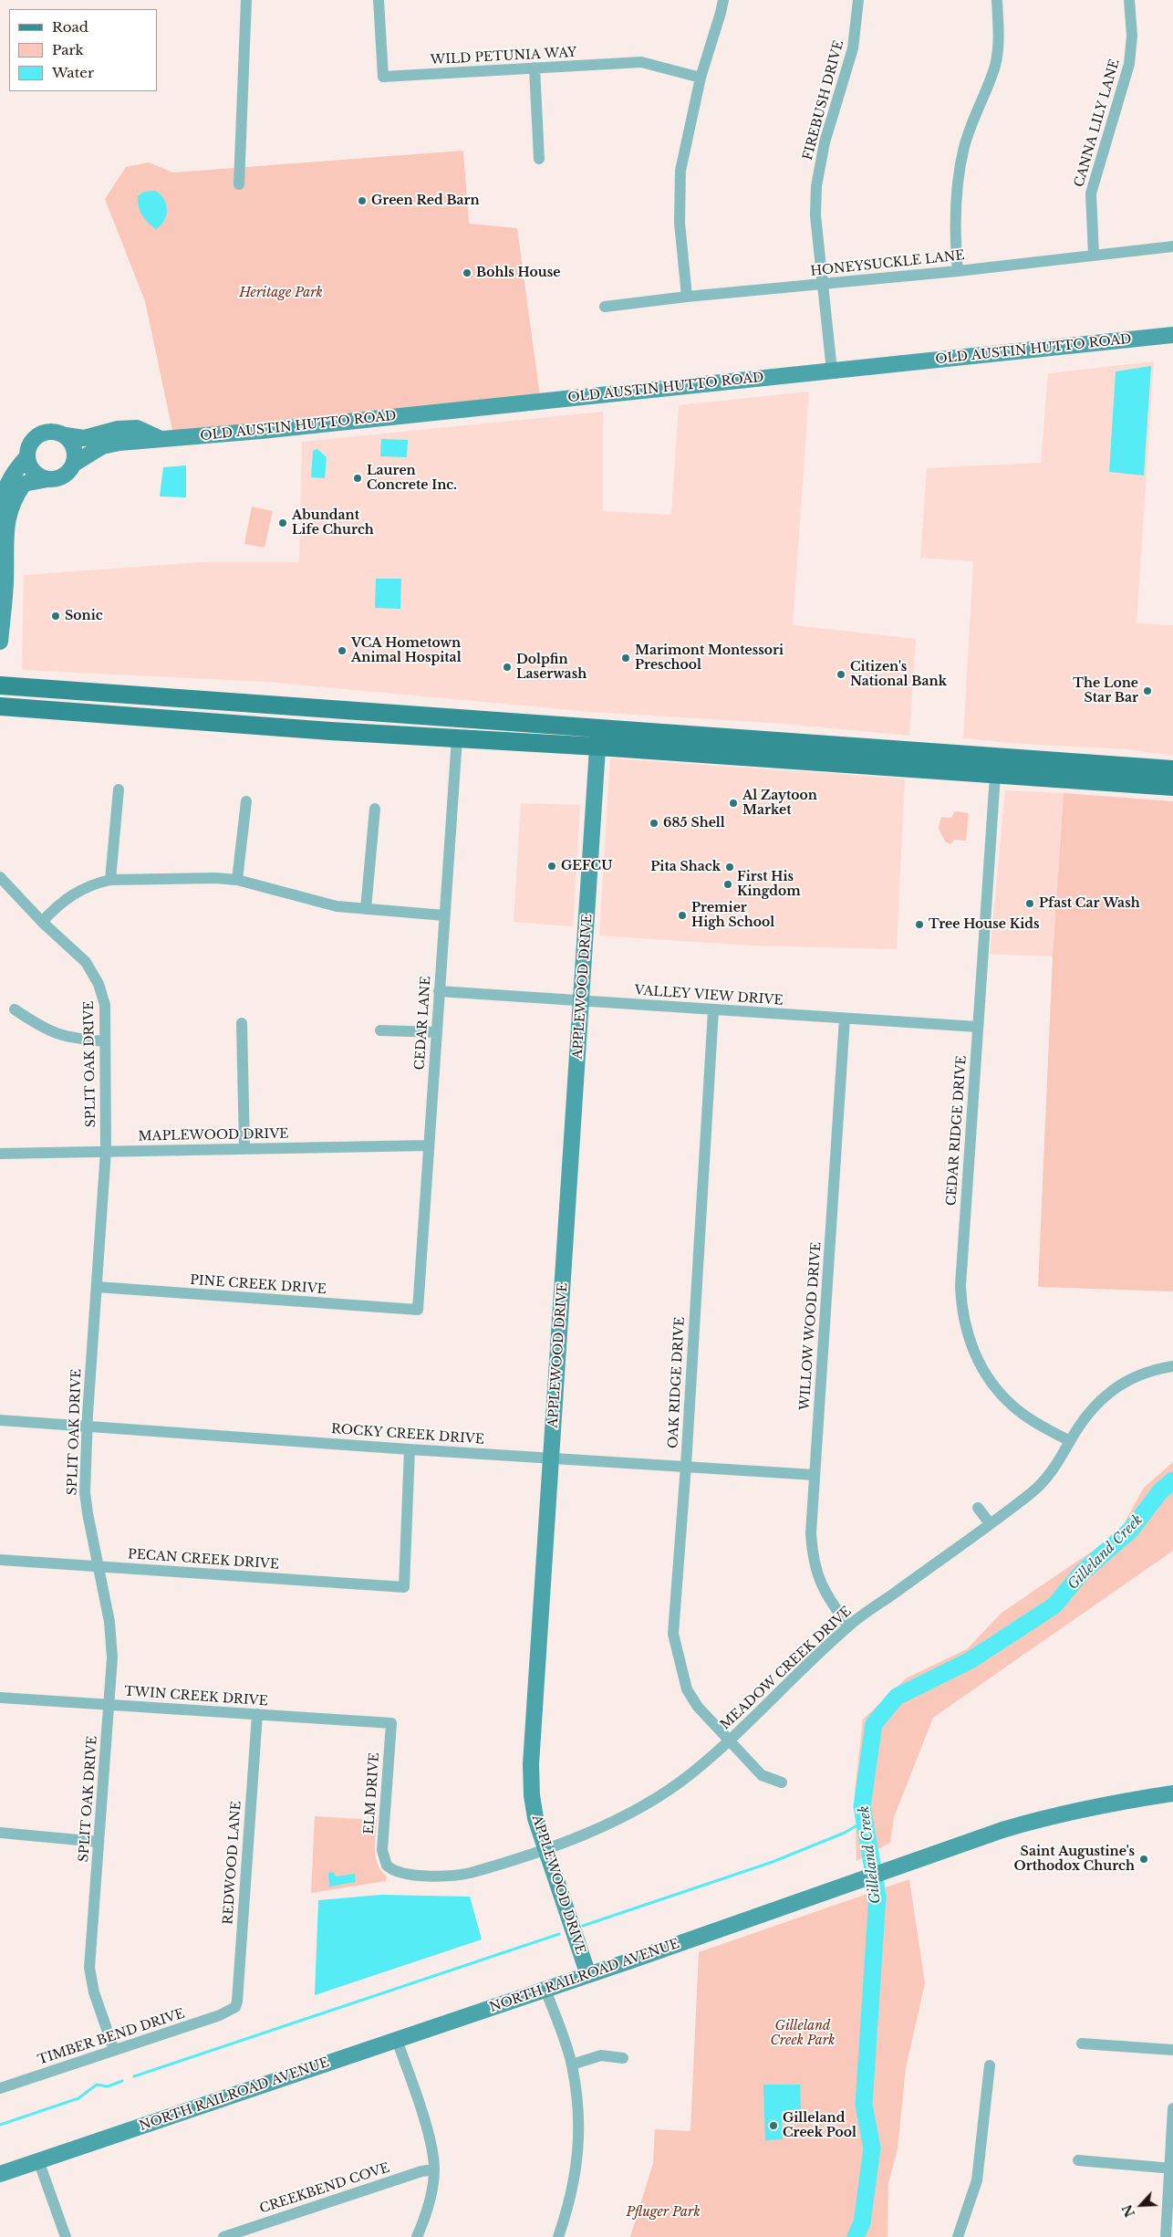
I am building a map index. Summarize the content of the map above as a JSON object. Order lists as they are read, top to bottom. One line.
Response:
{"streets":{"street":["WILD PETUNIA WAY","FIREBUSH DRIVE","CANNA LILY LANE","HONEYSUCKLE LANE","OLD AUSTIN HUTTO ROAD","APPLEWOOD DRIVE","VALLEY VIEW DRIVE","CEDAR LANE","SPLIT OAK DRIVE","CEDAR RIDGE DRIVE","MAPLEWOOD DRIVE","PINE CREEK DRIVE","WILLOW WOOD DRIVE","OAK RIDGE DRIVE","ROCKY CREEK DRIVE","PECAN CREEK DRIVE","MEADOW CREEK DRIVE","TWIN CREEK DRIVE","ELM DRIVE","REDWOOD LANE","NORTH RAILROAD AVENUE","TIMBER BEND DRIVE","CREEKBEND COVE"]},"crossings":[["FIREBUSH DRIVE","HONEYSUCKLE LANE"],["FIREBUSH DRIVE","OLD AUSTIN HUTTO ROAD"],["CANNA LILY LANE","HONEYSUCKLE LANE"],["APPLEWOOD DRIVE","VALLEY VIEW DRIVE"],["APPLEWOOD DRIVE","ROCKY CREEK DRIVE"],["APPLEWOOD DRIVE","MEADOW CREEK DRIVE"],["APPLEWOOD DRIVE","NORTH RAILROAD AVENUE"],["VALLEY VIEW DRIVE","CEDAR LANE"],["VALLEY VIEW DRIVE","CEDAR RIDGE DRIVE"],["VALLEY VIEW DRIVE","WILLOW WOOD DRIVE"],["VALLEY VIEW DRIVE","OAK RIDGE DRIVE"],["CEDAR LANE","MAPLEWOOD DRIVE"],["CEDAR LANE","PINE CREEK DRIVE"],["SPLIT OAK DRIVE","MAPLEWOOD DRIVE"],["SPLIT OAK DRIVE","PINE CREEK DRIVE"],["SPLIT OAK DRIVE","ROCKY CREEK DRIVE"],["SPLIT OAK DRIVE","PECAN CREEK DRIVE"],["SPLIT OAK DRIVE","TWIN CREEK DRIVE"],["SPLIT OAK DRIVE","TIMBER BEND DRIVE"],["CEDAR RIDGE DRIVE","MEADOW CREEK DRIVE"],["WILLOW WOOD DRIVE","ROCKY CREEK DRIVE"],["WILLOW WOOD DRIVE","MEADOW CREEK DRIVE"],["OAK RIDGE DRIVE","ROCKY CREEK DRIVE"],["OAK RIDGE DRIVE","MEADOW CREEK DRIVE"],["ROCKY CREEK DRIVE","PECAN CREEK DRIVE"],["MEADOW CREEK DRIVE","ELM DRIVE"],["TWIN CREEK DRIVE","ELM DRIVE"],["TWIN CREEK DRIVE","REDWOOD LANE"],["REDWOOD LANE","TIMBER BEND DRIVE"]],"water":["Gilleland Creek"],"parks":["Heritage Park","Gilleland Creek Park","Pfluger Park"],"places":["Green Red Barn","Bohls House","Lauren Concrete Inc.","Abundant Life Church","Sonic","VCA Hometown Animal Hospital","Marimont Montessori Preschool","Dolpfin Laserwash","Citizen's National Bank","The Lone Star Bar","Al Zaytoon Market","685 Shell","GEFCU","Pita Shack","First His Kingdom","Pfast Car Wash","Premier High School","Tree House Kids","Saint Augustine's Orthodox Church","Gilleland Creek Pool"],"legend":["Road","Park","Water"],"north":"bottom left"}
